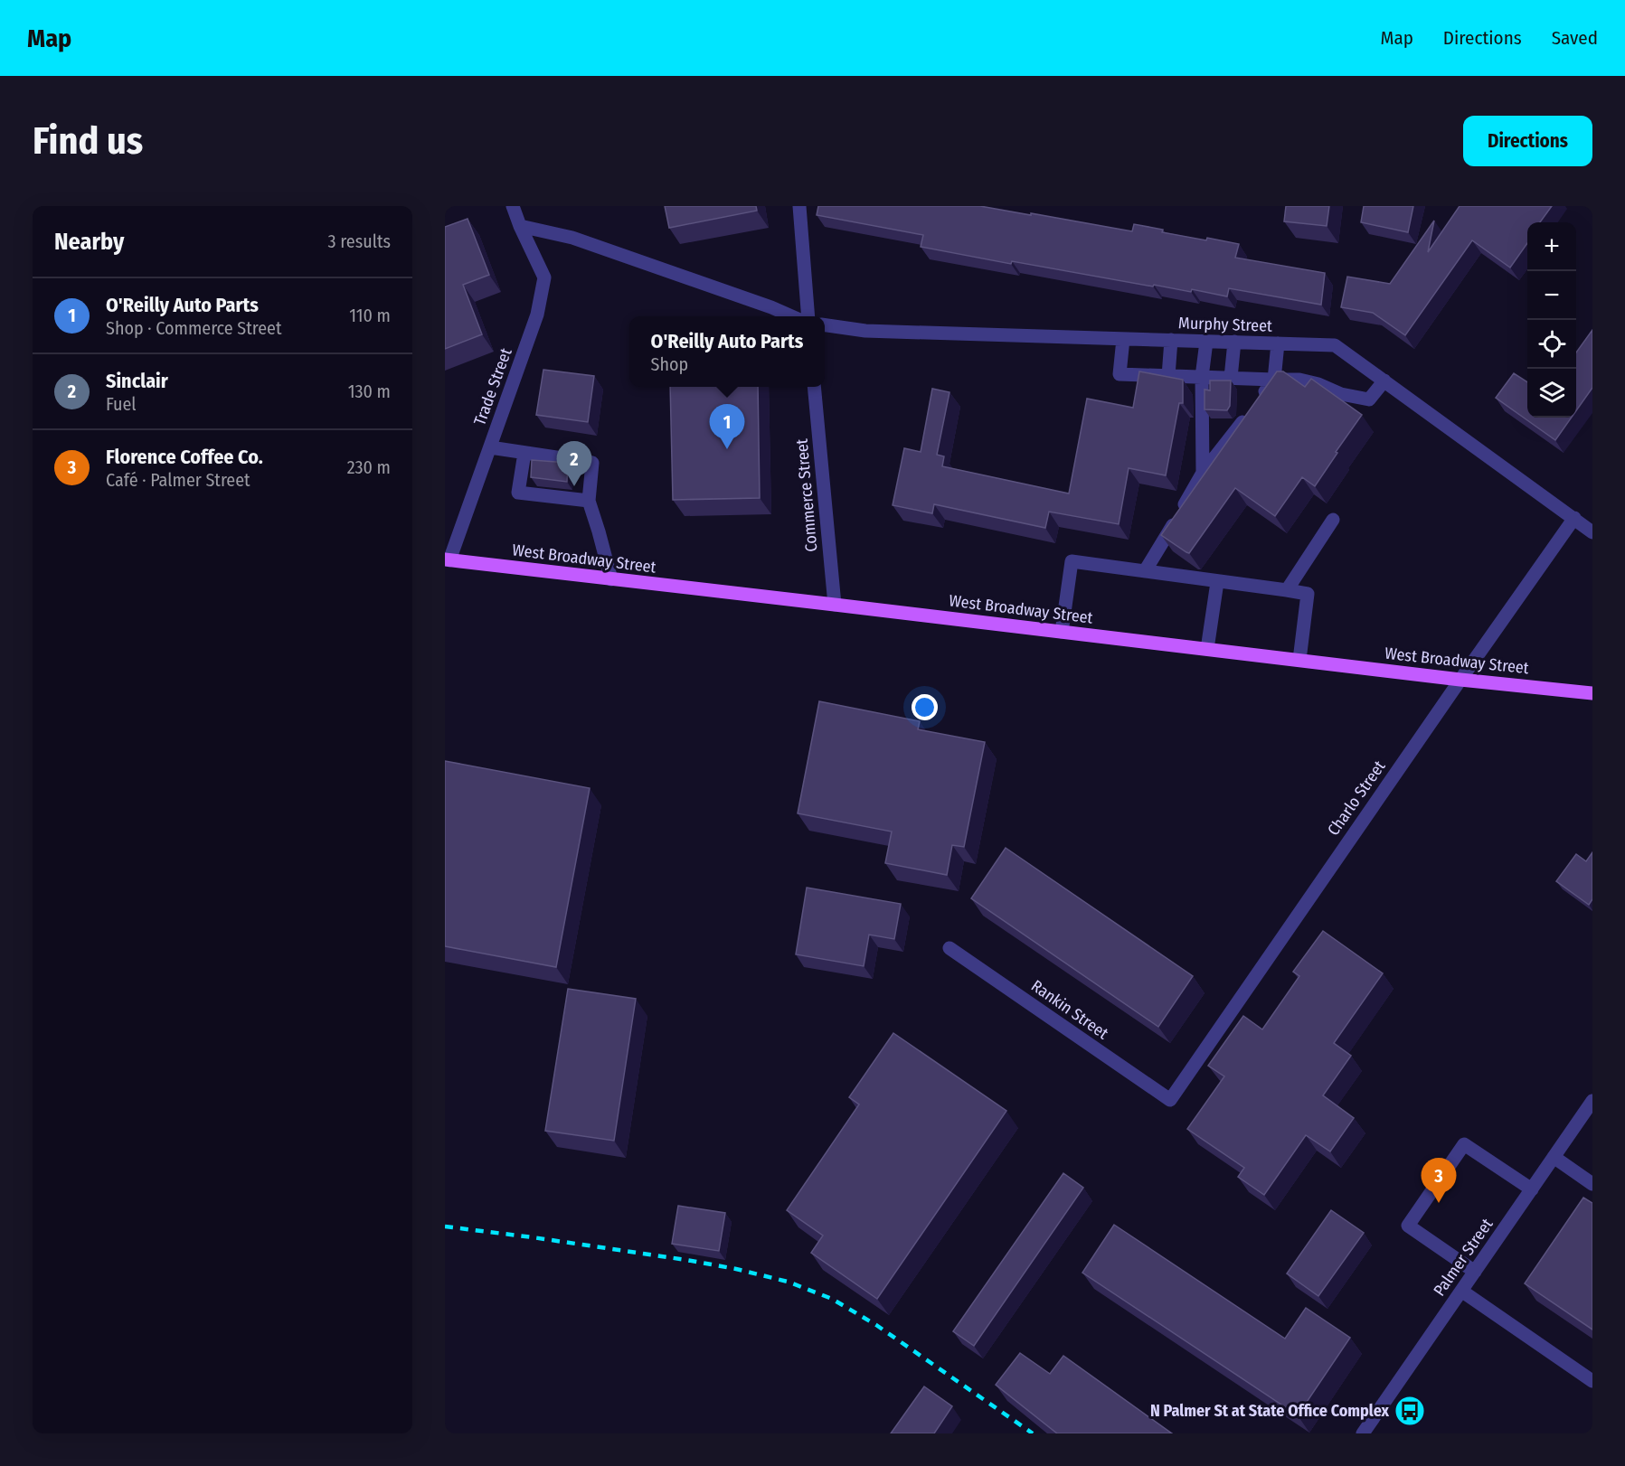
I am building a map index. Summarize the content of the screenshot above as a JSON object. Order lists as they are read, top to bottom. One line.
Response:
{"streets":{"main road":["West Broadway Street"],"street":["Murphy Street","Trade Street","Commerce Street","Charlo Street","Rankin Street","Palmer Street"]},"crossings":[["Murphy Street","Charlo Street"],["Trade Street","West Broadway Street"],["Commerce Street","West Broadway Street"],["West Broadway Street","Charlo Street"],["Charlo Street","Rankin Street"]],"places":{"bus stop":["N Palmer St at State Office Complex"]},"page":{"header":"Map","nav":["Map","Directions","Saved"],"buttons":"Directions","title":"Find us","heading":["Nearby","3 results"],"map_buttons":["+","−"],"list":[{"mark":"1","name":"O'Reilly Auto Parts","note":"Shop · Commerce Street","value":"110 m"},{"mark":"2","name":"Sinclair","note":"Fuel","value":"130 m"},{"mark":"3","name":"Florence Coffee Co.","note":"Café · Palmer Street","value":"230 m"}],"popup":["O'Reilly Auto Parts","Shop"],"pins":["1","2","3"]}}
